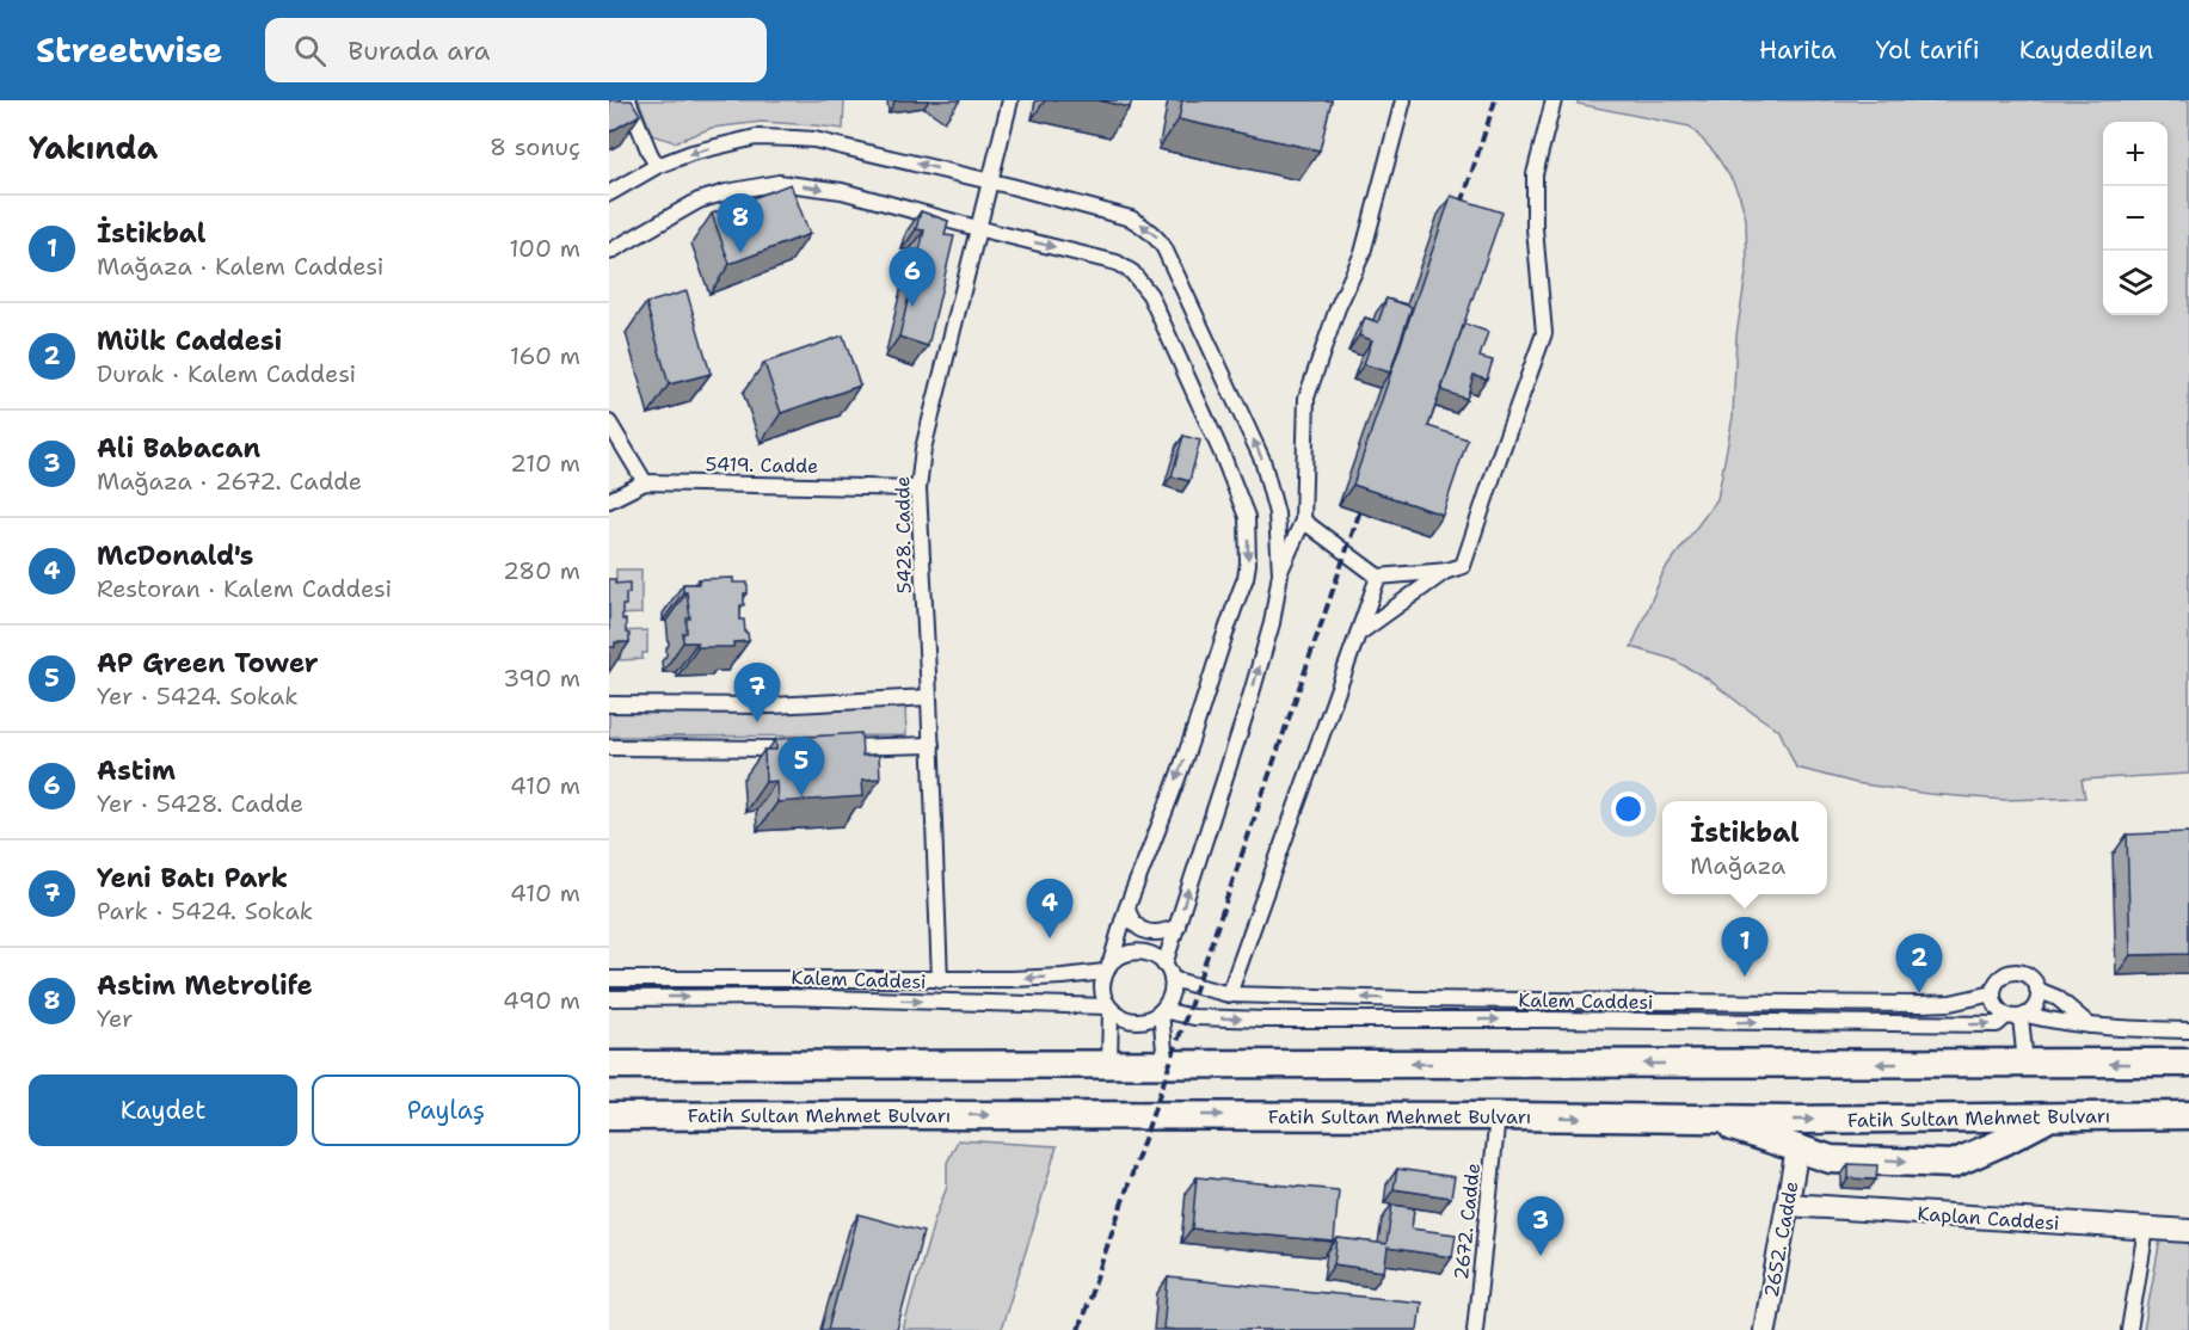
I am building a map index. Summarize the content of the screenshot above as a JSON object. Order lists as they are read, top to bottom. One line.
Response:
{"streets":{"highway":["Fatih Sultan Mehmet Bulvarı"],"street":["5419. Cadde","5428. Cadde","Kalem Caddesi","Kaplan Caddesi","2672. Cadde","2652. Cadde"]},"crossings":[["5419. Cadde","5428. Cadde"],["5428. Cadde","Kalem Caddesi"],["Fatih Sultan Mehmet Bulvarı","2672. Cadde"],["Kaplan Caddesi","2652. Cadde"]],"page":{"header":"Streetwise","search":"Burada ara","nav":["Harita","Yol tarifi","Kaydedilen"],"heading":["Yakında","8 sonuç"],"map_buttons":["+","−"],"list":[{"mark":"1","name":"İstikbal","note":"Mağaza · Kalem Caddesi","value":"100 m"},{"mark":"2","name":"Mülk Caddesi","note":"Durak · Kalem Caddesi","value":"160 m"},{"mark":"3","name":"Ali Babacan","note":"Mağaza · 2672. Cadde","value":"210 m"},{"mark":"4","name":"McDonald's","note":"Restoran · Kalem Caddesi","value":"280 m"},{"mark":"5","name":"AP Green Tower","note":"Yer · 5424. Sokak","value":"390 m"},{"mark":"6","name":"Astim","note":"Yer · 5428. Cadde","value":"410 m"},{"mark":"7","name":"Yeni Batı Park","note":"Park · 5424. Sokak","value":"410 m"},{"mark":"8","name":"Astim Metrolife","note":"Yer","value":"490 m"}],"pins":["8","6","7","5","4","1","2","3"],"popup":["İstikbal","Mağaza"],"buttons":["Kaydet","Paylaş"]}}
